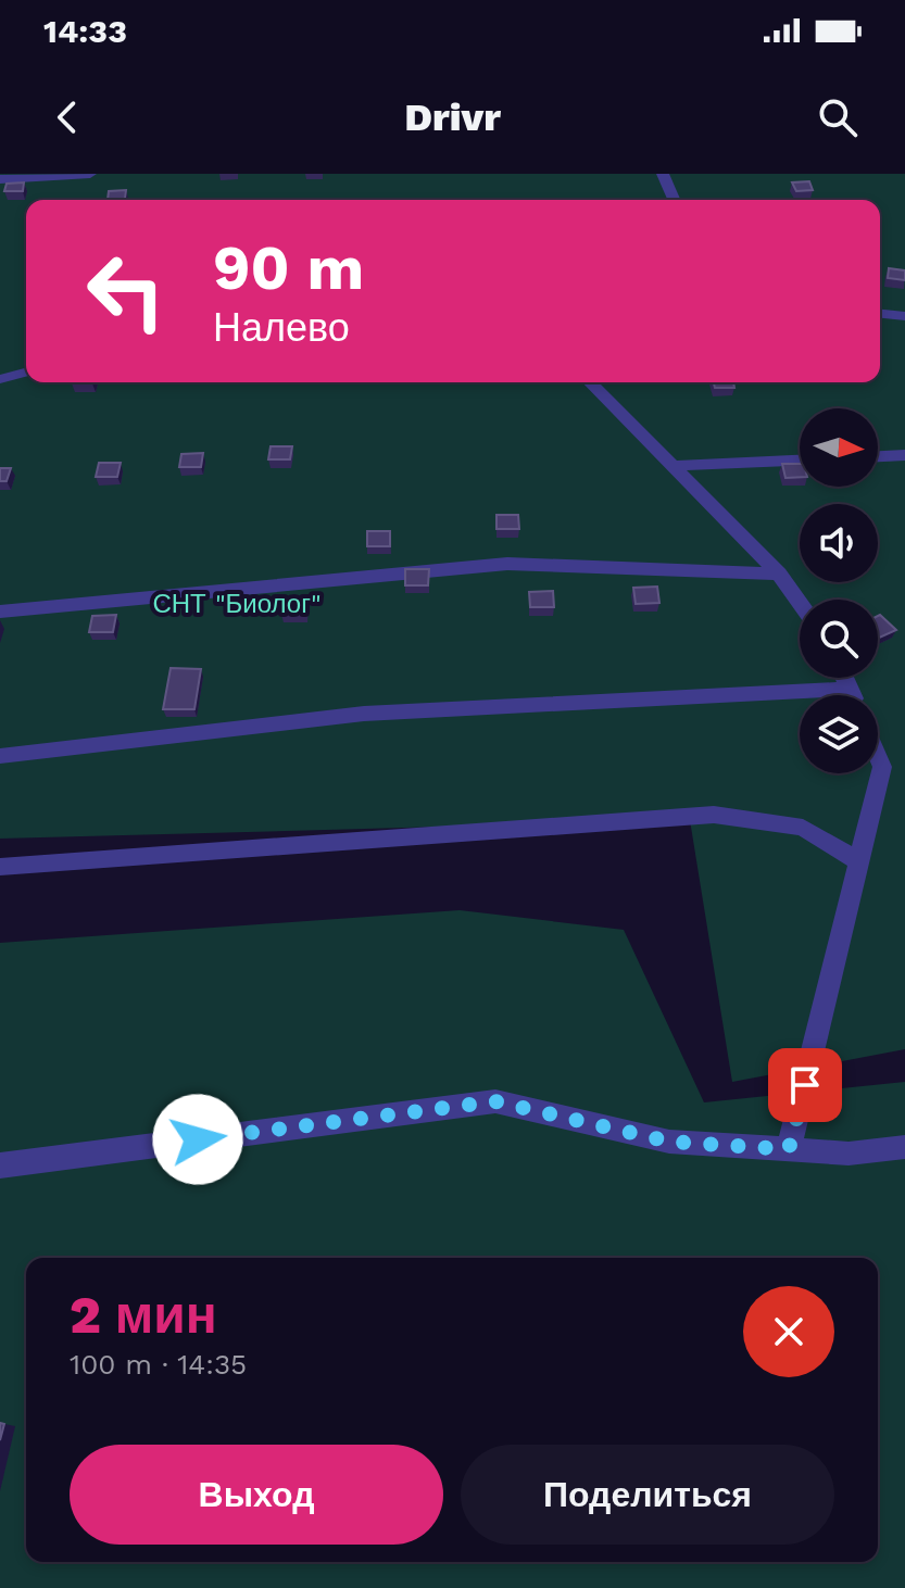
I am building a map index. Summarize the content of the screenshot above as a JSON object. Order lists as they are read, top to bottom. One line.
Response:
{"parks":["СНТ \"Биолог\""],"north":"right","page":{"status":"14:33","header":"Drivr","turn":["90 m","Налево"],"heading":["2 мин","100 m · 14:35"],"buttons":["Выход","Поделиться"]}}
